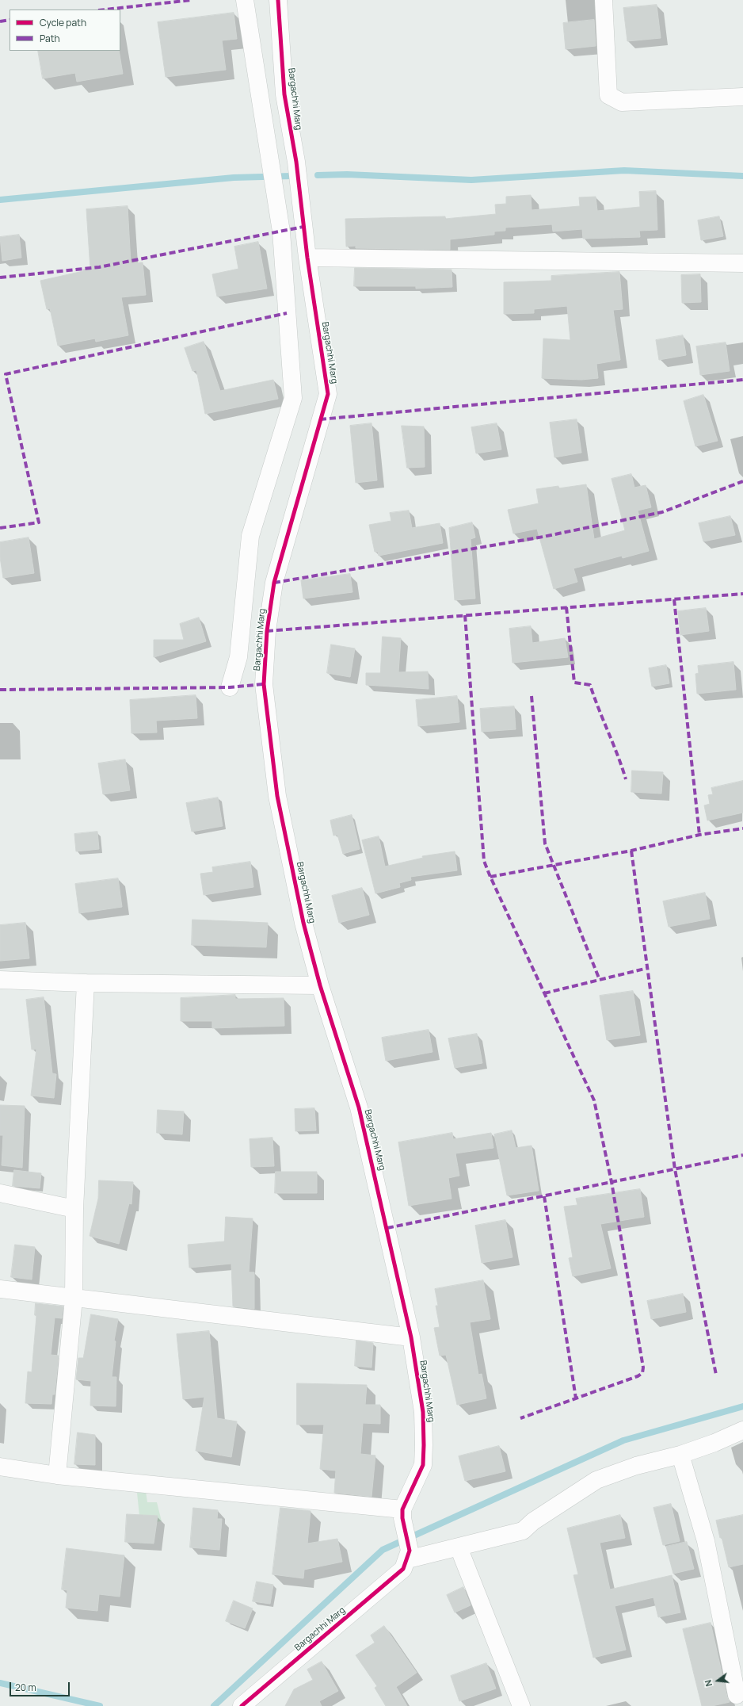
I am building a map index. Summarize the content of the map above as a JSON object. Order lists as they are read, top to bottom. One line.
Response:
{"streets":{"street":["Bargachhi Marg"]},"legend":["Cycle path","Path"],"scale_bar":"20 m","north":"left"}
